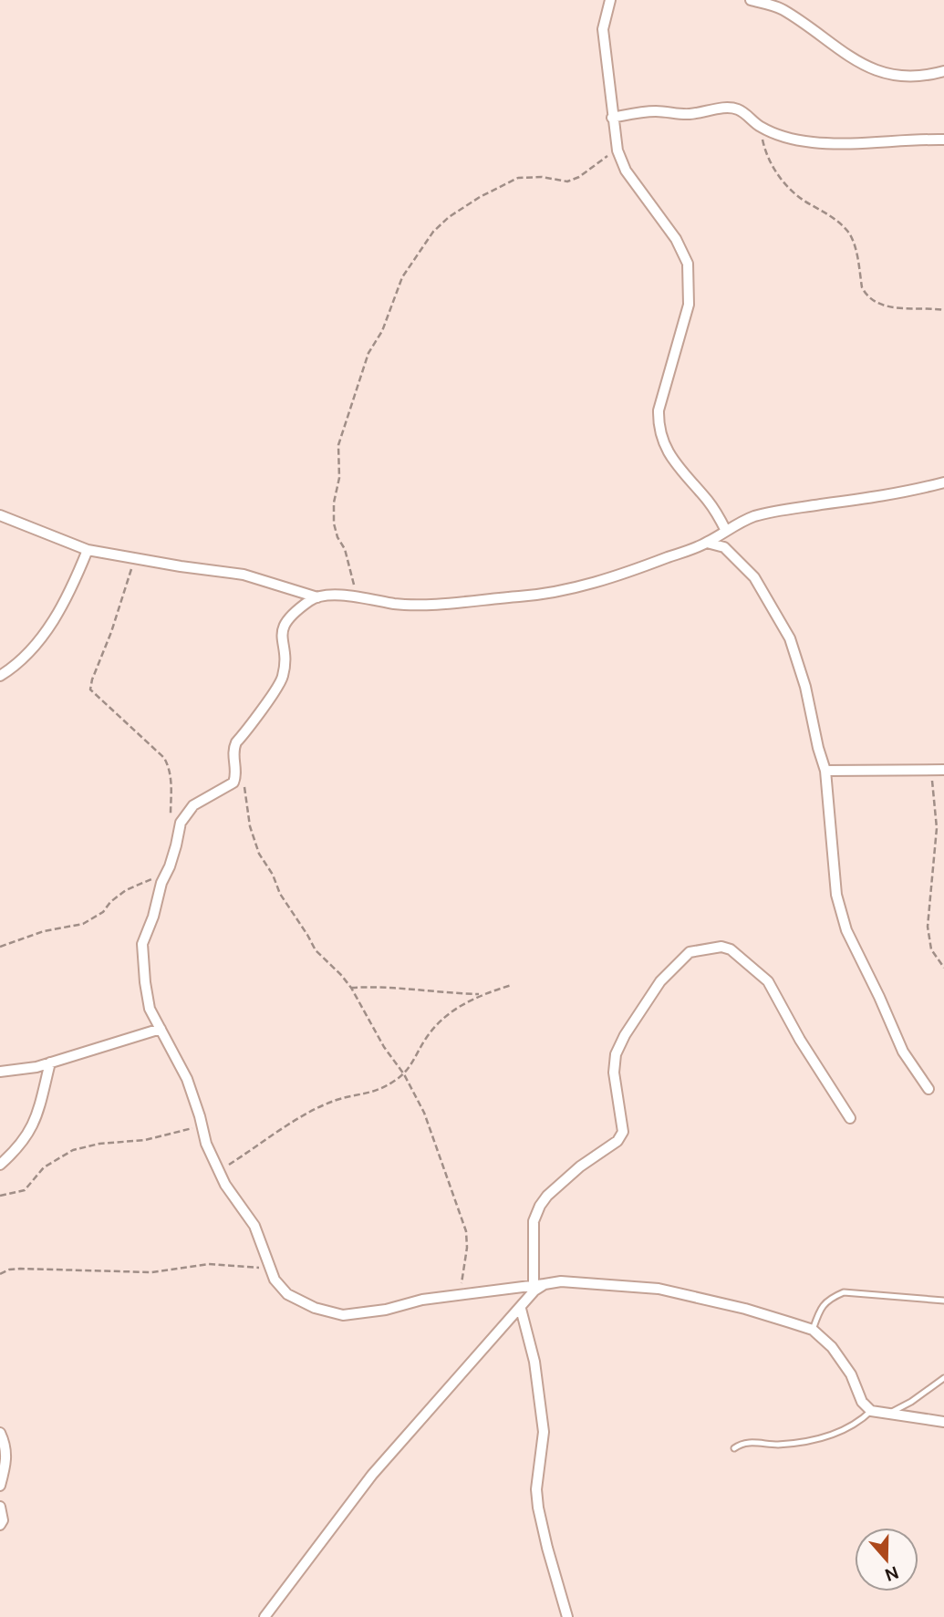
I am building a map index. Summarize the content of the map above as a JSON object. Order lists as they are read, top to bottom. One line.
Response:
{"north":"bottom"}
